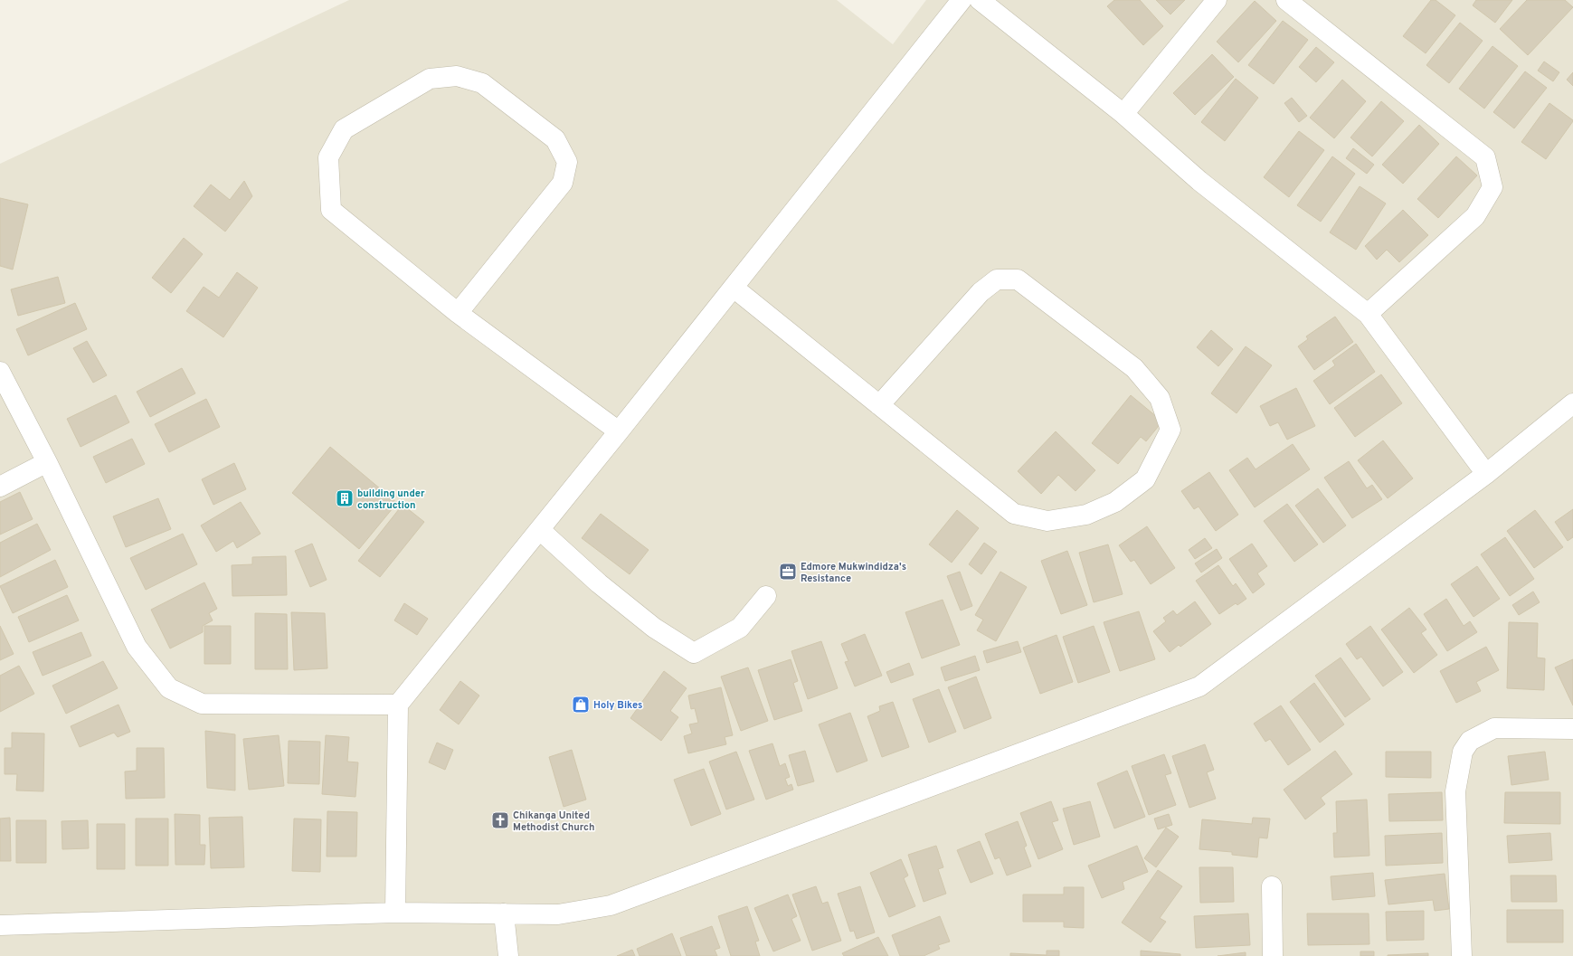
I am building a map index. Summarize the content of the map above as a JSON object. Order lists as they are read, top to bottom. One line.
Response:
{"places":{"building":["building under construction"],"office":["Edmore Mukwindidza's Resistance"],"shop":["Holy Bikes"],"church":["Chikanga United Methodist Church"]}}
